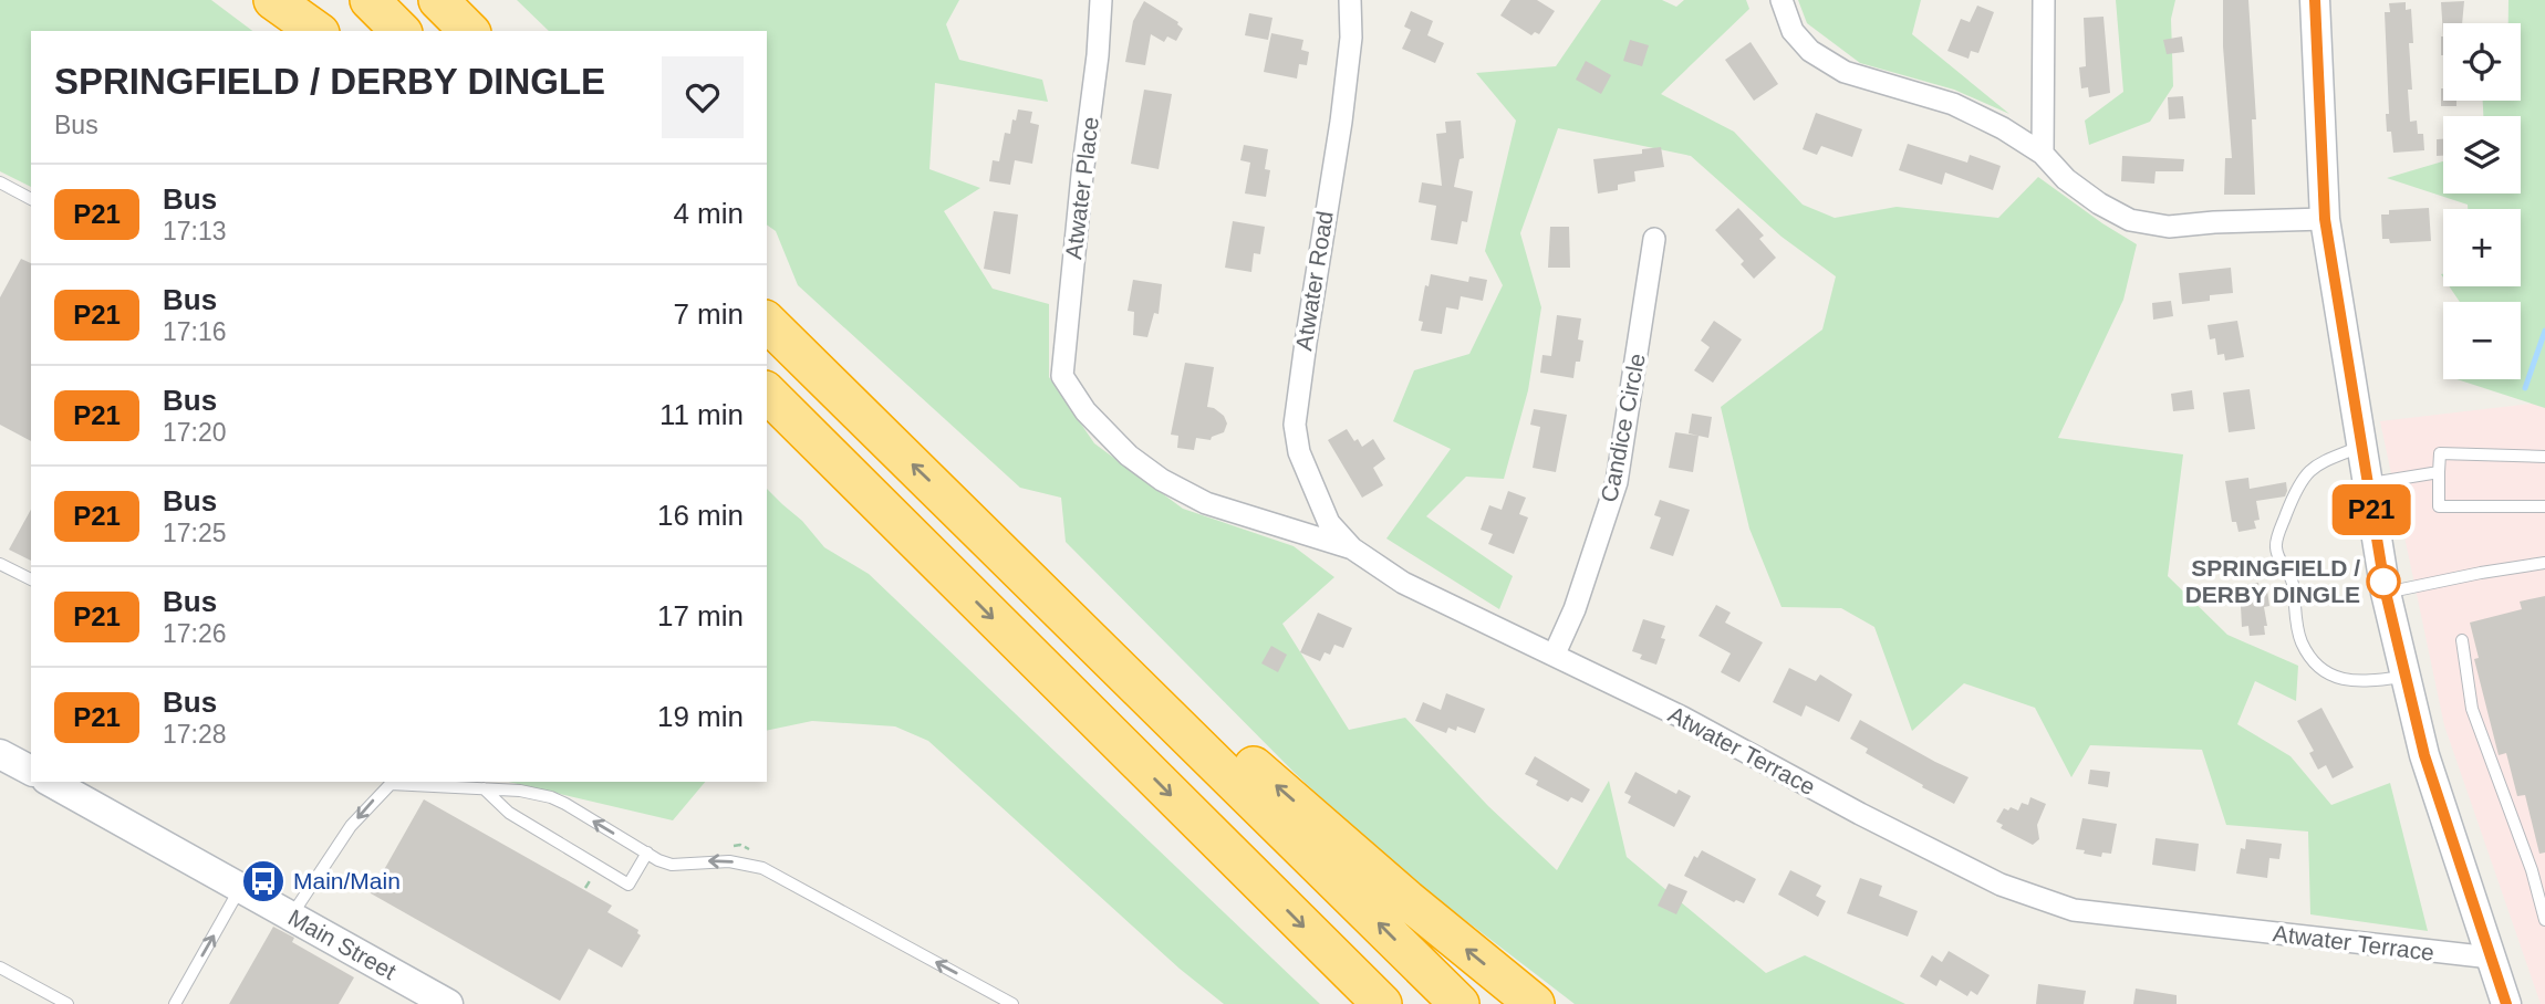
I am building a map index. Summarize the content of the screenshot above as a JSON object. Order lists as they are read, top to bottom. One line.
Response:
{"streets":{"main road":["Main Street"],"street":["Atwater Place","Atwater Road","Candice Circle","Atwater Terrace"]},"crossings":[["Atwater Place","Atwater Terrace"],["Atwater Road","Atwater Terrace"],["Candice Circle","Atwater Terrace"]],"places":{"other":["SPRINGFIELD / DERBY DINGLE"],"bus stop":["Main/Main"]},"lines":["bus line P21"],"page":{"on_map":"P21","map_buttons":["+","−"],"heading":["SPRINGFIELD / DERBY DINGLE","Bus"],"list":[{"mark":"P21","name":"Bus","note":"17:13","value":"4 min"},{"mark":"P21","name":"Bus","note":"17:16","value":"7 min"},{"mark":"P21","name":"Bus","note":"17:20","value":"11 min"},{"mark":"P21","name":"Bus","note":"17:25","value":"16 min"},{"mark":"P21","name":"Bus","note":"17:26","value":"17 min"},{"mark":"P21","name":"Bus","note":"17:28","value":"19 min"}]}}
